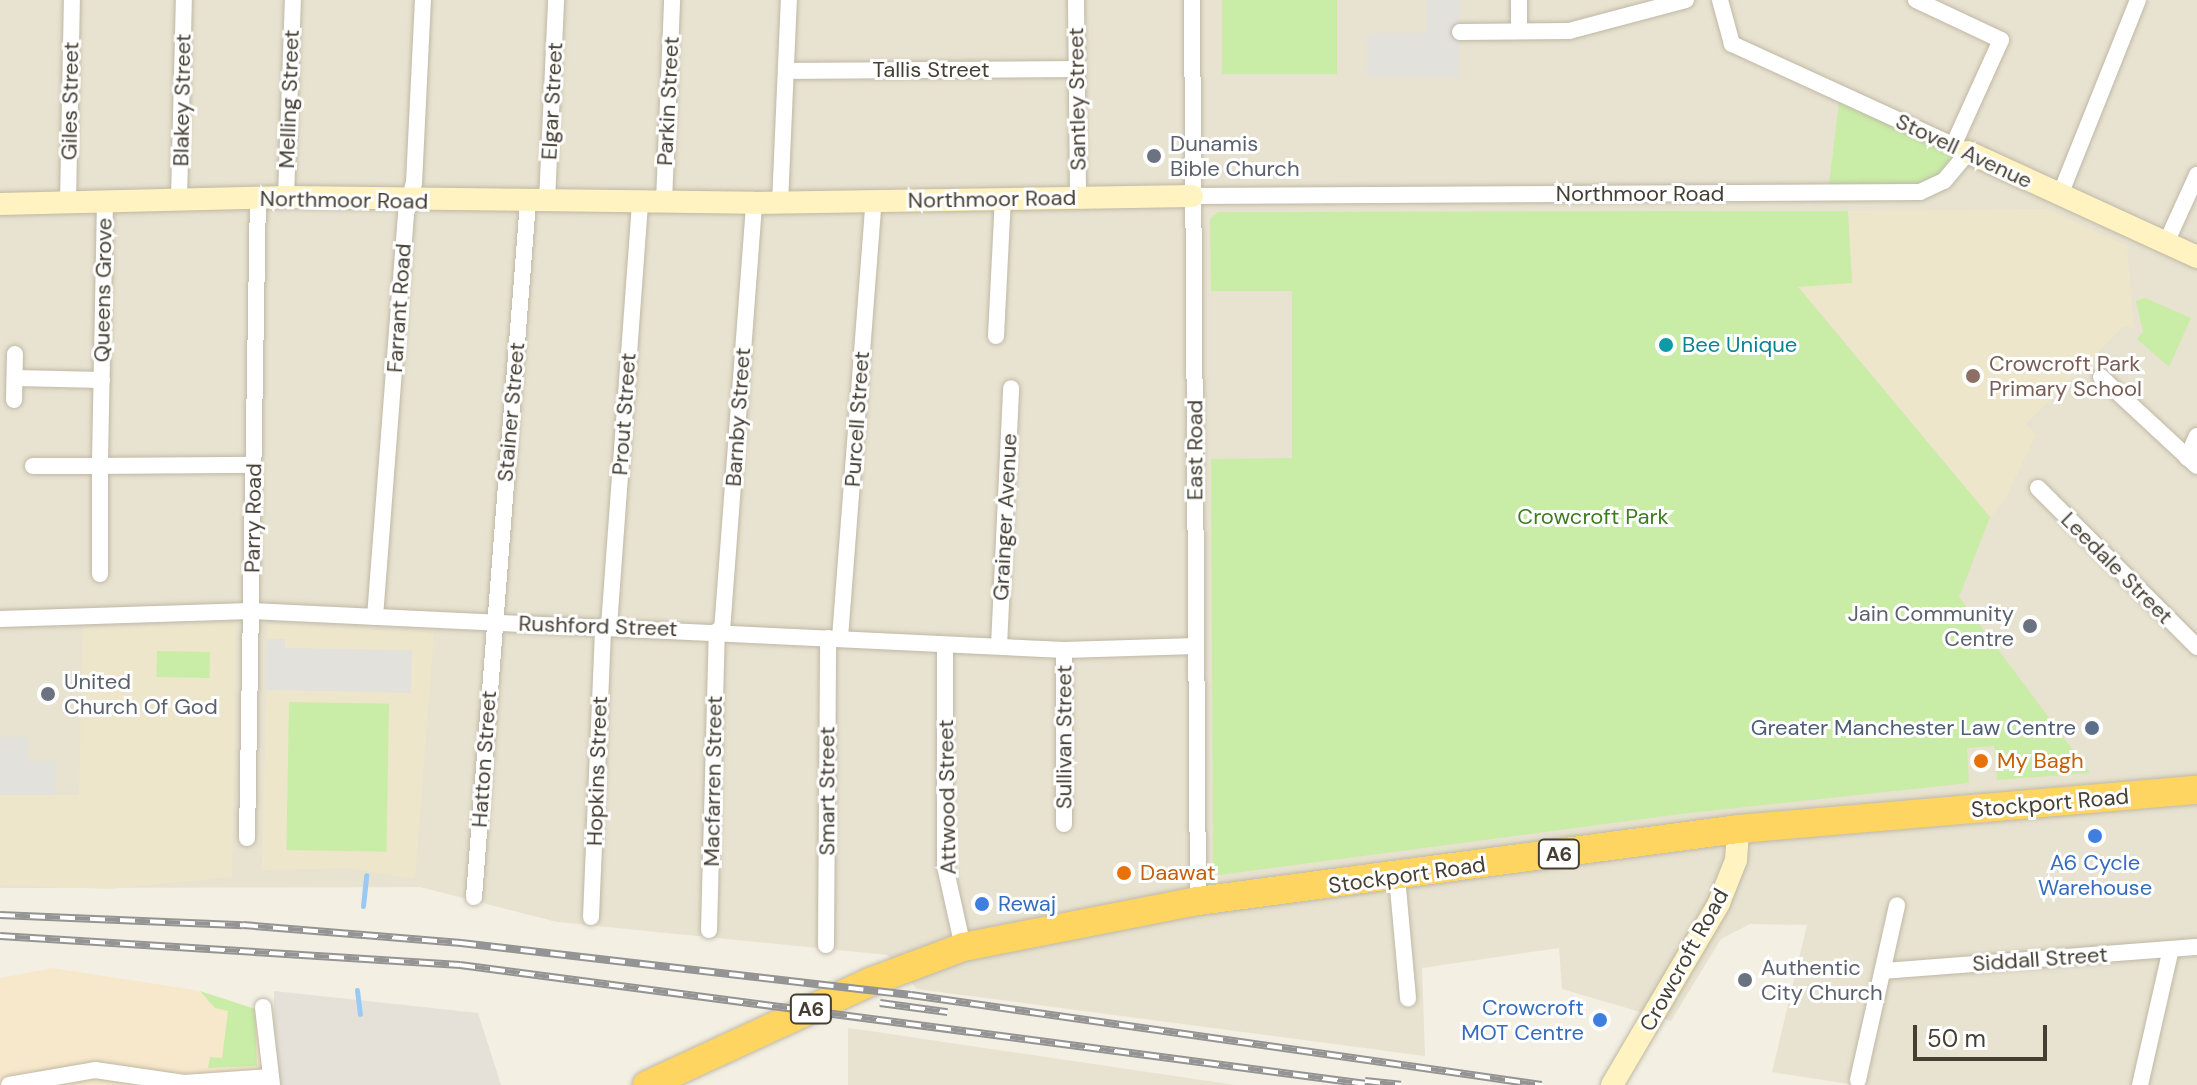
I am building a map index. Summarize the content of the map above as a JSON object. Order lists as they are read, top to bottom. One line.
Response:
{"streets":{"highway":["Stockport Road","A6"],"street":["Tallis Street","Melling Street","Santley Street","Blakey Street","Giles Street","Elgar Street","Parkin Street","Stovell Avenue","Northmoor Road","Queens Grove","Farrant Road","Stainer Street","Prout Street","Barnby Street","Purcell Street","East Road","Grainger Avenue","Parry Road","Leedale Street","Rushford Street","Sullivan Street","Hatton Street","Hopkins Street","Macfarren Street","Smart Street","Attwood Street","Siddall Street","Crowcroft Road"]},"crossings":[["Tallis Street","Santley Street"],["Melling Street","Northmoor Road"],["Santley Street","Northmoor Road"],["Blakey Street","Northmoor Road"],["Giles Street","Northmoor Road"],["Elgar Street","Northmoor Road"],["Elgar Street","Stainer Street"],["Parkin Street","Northmoor Road"],["Stovell Avenue","Northmoor Road"],["Northmoor Road","Queens Grove"],["Northmoor Road","Farrant Road"],["Northmoor Road","Stainer Street"],["Northmoor Road","Prout Street"],["Northmoor Road","Barnby Street"],["Northmoor Road","Purcell Street"],["Northmoor Road","East Road"],["Northmoor Road","Parry Road"],["Farrant Road","Rushford Street"],["Stainer Street","Rushford Street"],["Stainer Street","Hatton Street"],["Prout Street","Rushford Street"],["Prout Street","Hopkins Street"],["Barnby Street","Rushford Street"],["Barnby Street","Macfarren Street"],["Purcell Street","Rushford Street"],["Purcell Street","Smart Street"],["East Road","Rushford Street"],["East Road","Stockport Road"],["Grainger Avenue","Rushford Street"],["Parry Road","Rushford Street"],["Rushford Street","Sullivan Street"],["Rushford Street","Hatton Street"],["Rushford Street","Hopkins Street"],["Rushford Street","Macfarren Street"],["Rushford Street","Smart Street"],["Rushford Street","Attwood Street"],["Attwood Street","Stockport Road"],["Stockport Road","Crowcroft Road"]],"parks":["Crowcroft Park"],"places":["Dunamis Bible Church","Bee Unique","Crowcroft Park Primary School","Jain Community Centre","United Church Of God","Greater Manchester Law Centre","My Bagh","A6 Cycle Warehouse","Daawat","Rewaj","Authentic City Church","Crowcroft MOT Centre"],"scale_bar":"50 m"}
